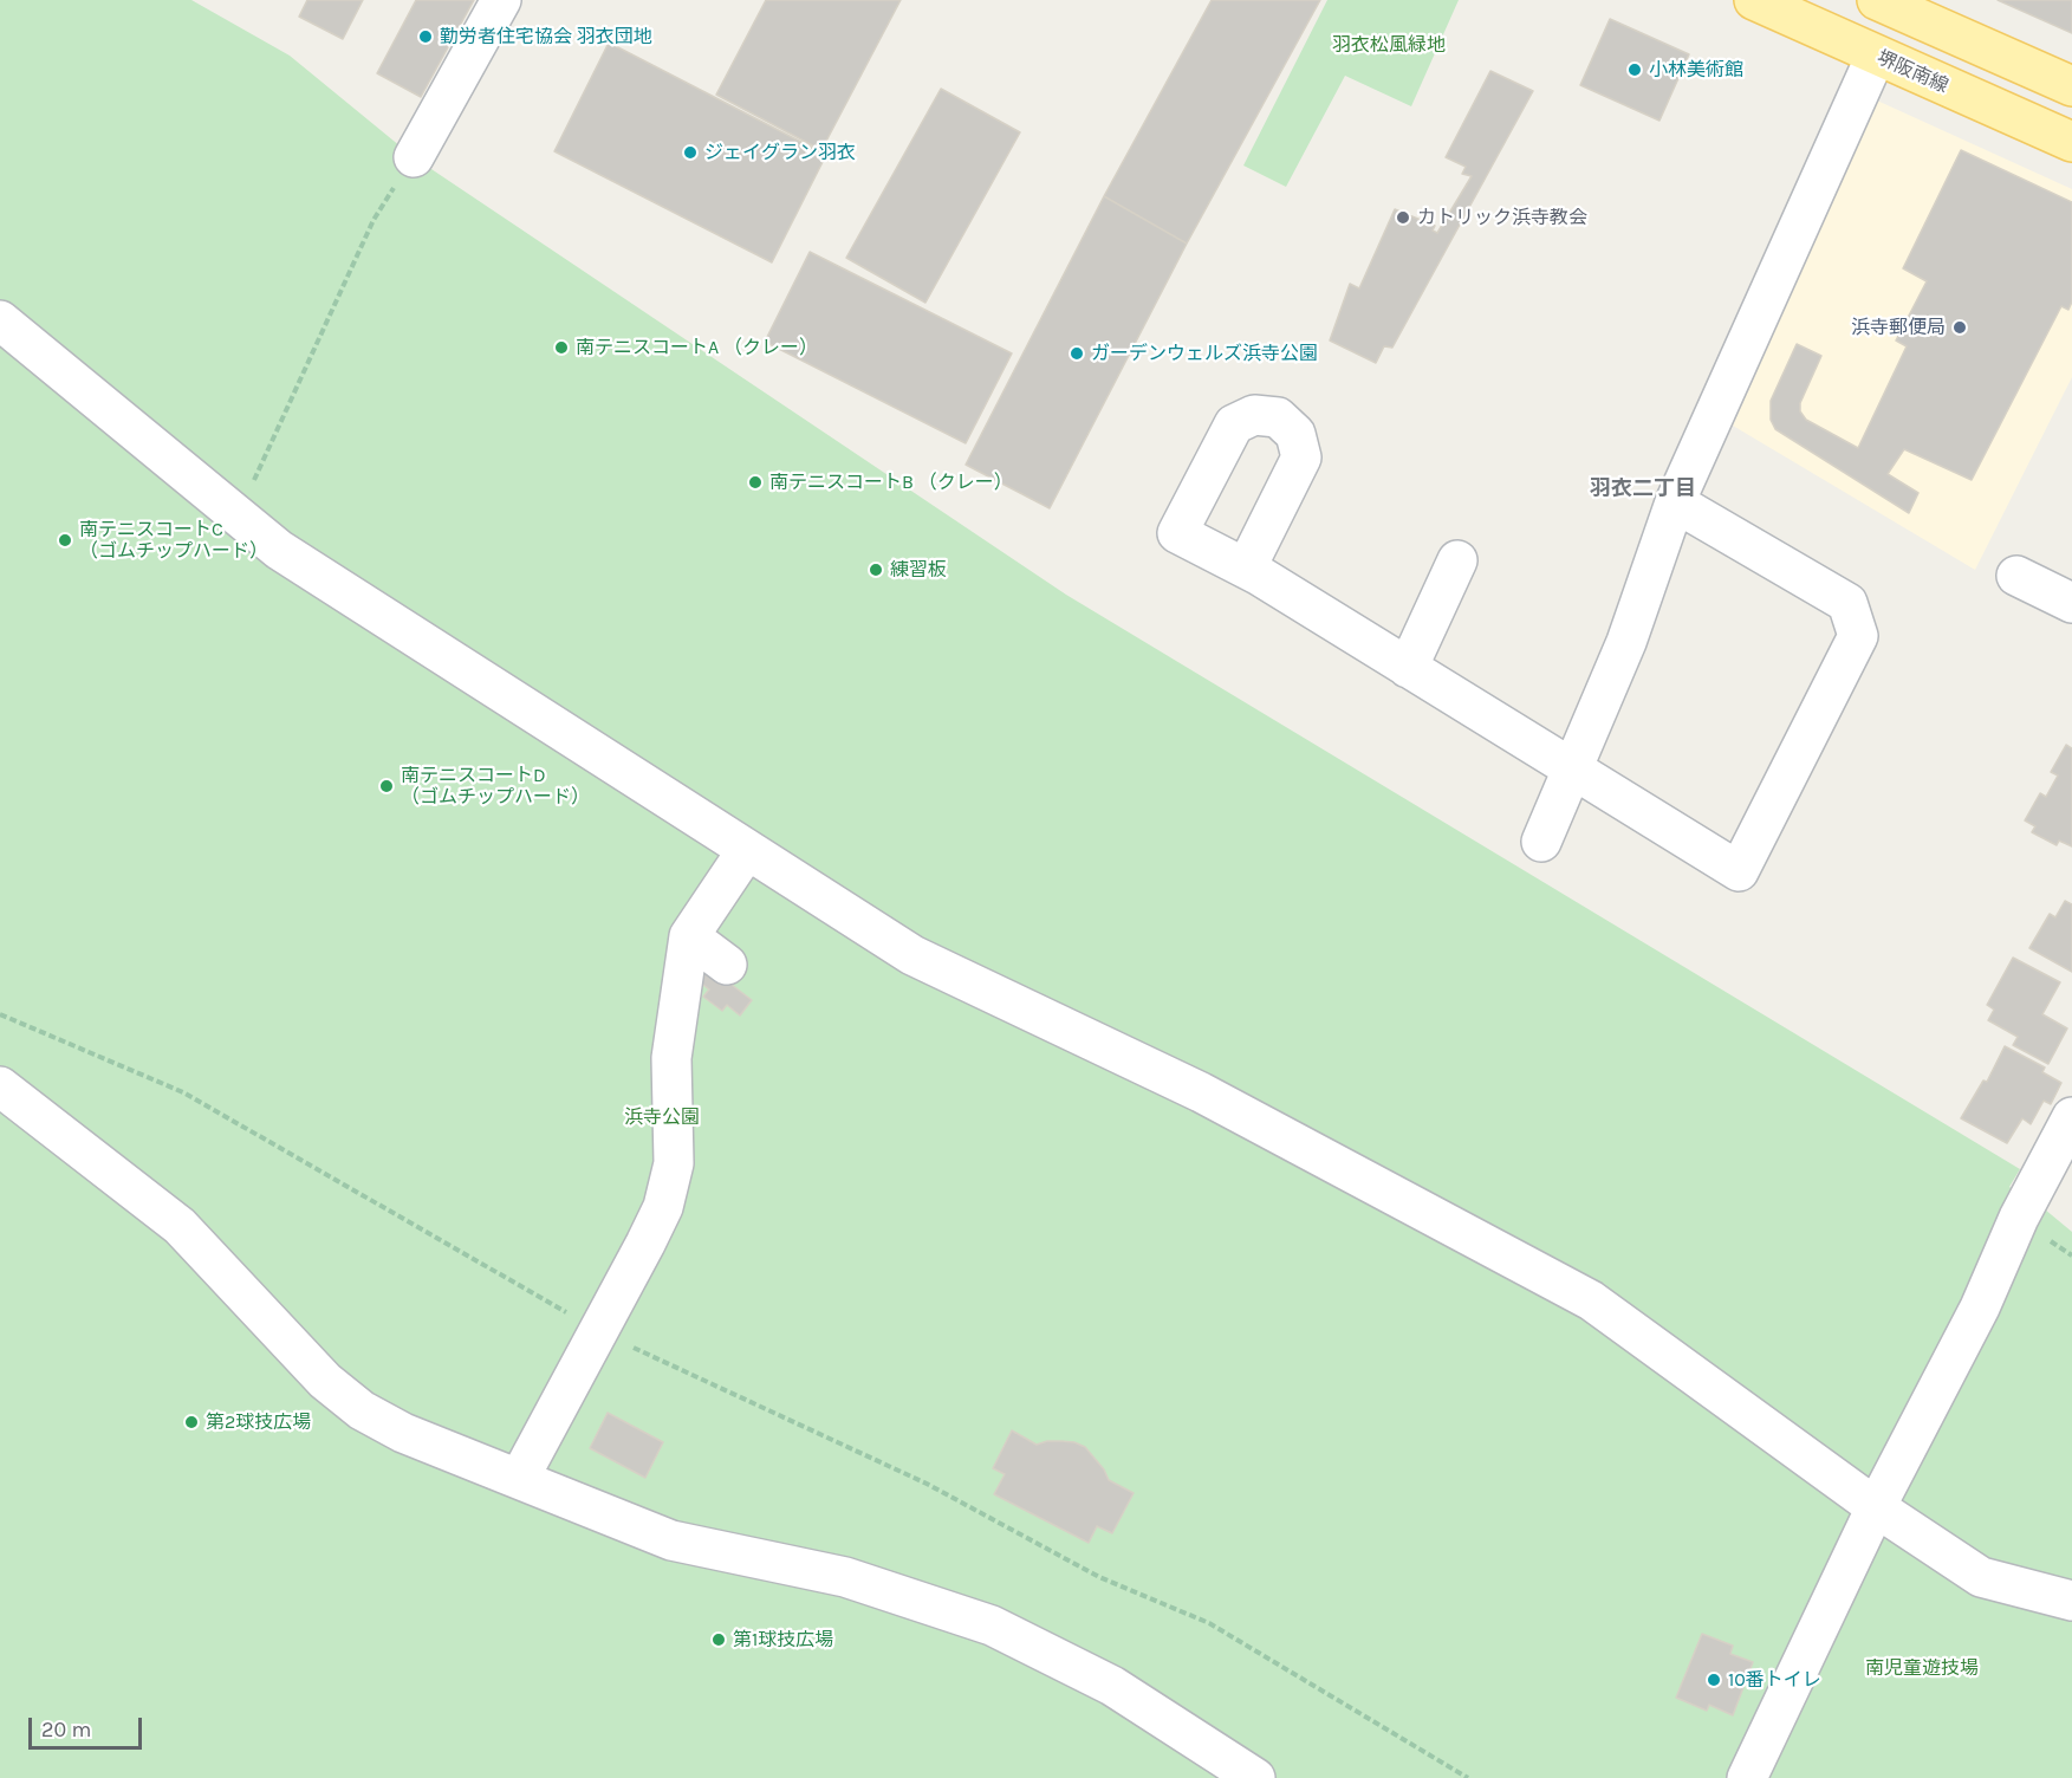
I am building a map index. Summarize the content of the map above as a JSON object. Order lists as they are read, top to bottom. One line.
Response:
{"streets":{"main road":["堺阪南線"]},"districts":["羽衣二丁目"],"parks":["羽衣松風緑地","浜寺公園","南児童遊技場"],"places":["勤労者住宅協会 羽衣団地","小林美術館","ジェイグラン羽衣","カトリック浜寺教会","浜寺郵便局","南テニスコートA （クレー）","ガーデンウェルズ浜寺公園","南テニスコートB （クレー）","南テニスコートC （ゴムチップハード）","練習板","南テニスコートD （ゴムチップハード）","第2球技広場","第1球技広場","10番トイレ"],"scale_bar":"20 m"}
